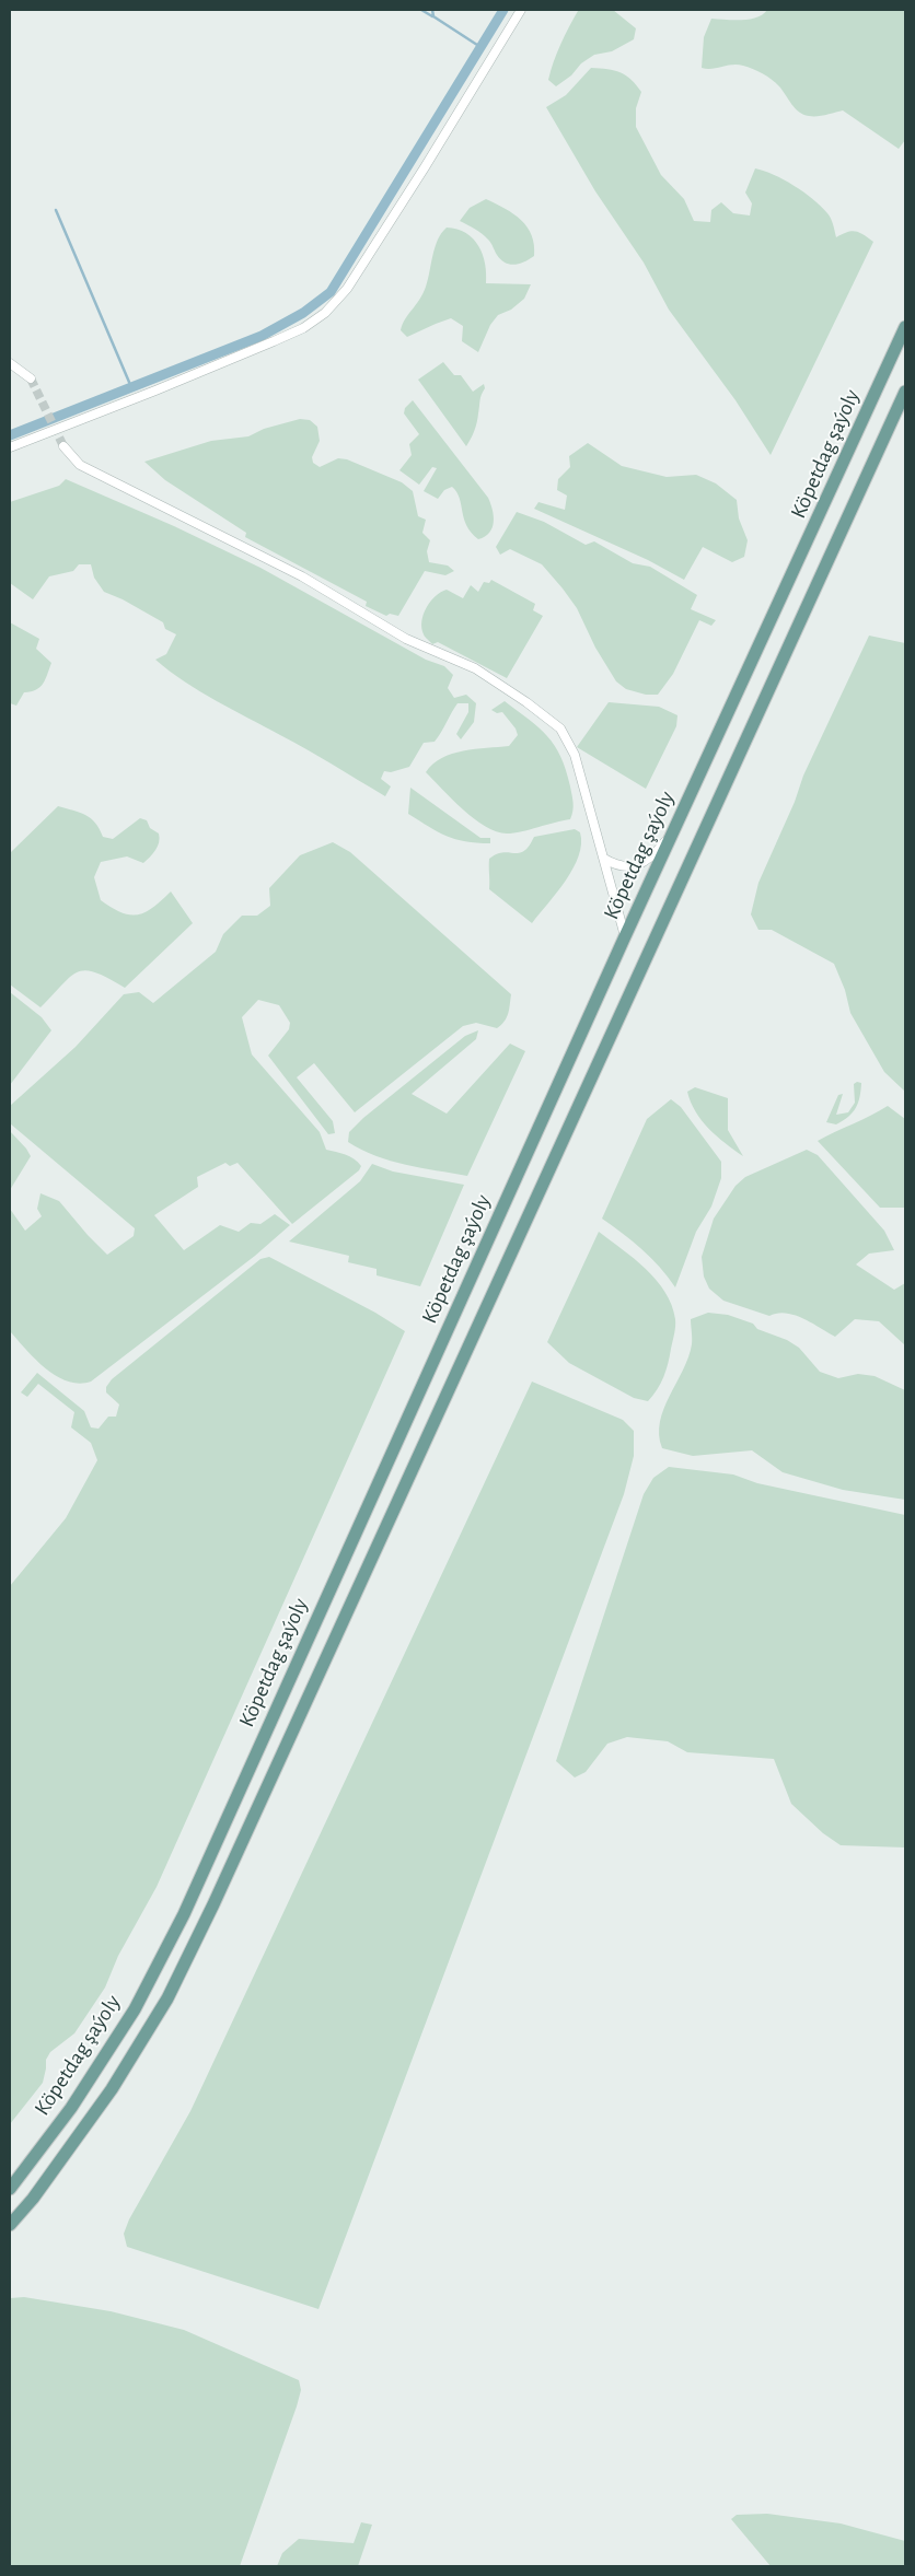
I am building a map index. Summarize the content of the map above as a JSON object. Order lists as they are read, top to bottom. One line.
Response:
{"streets":{"main road":["Köpetdag şaýoly"]}}
